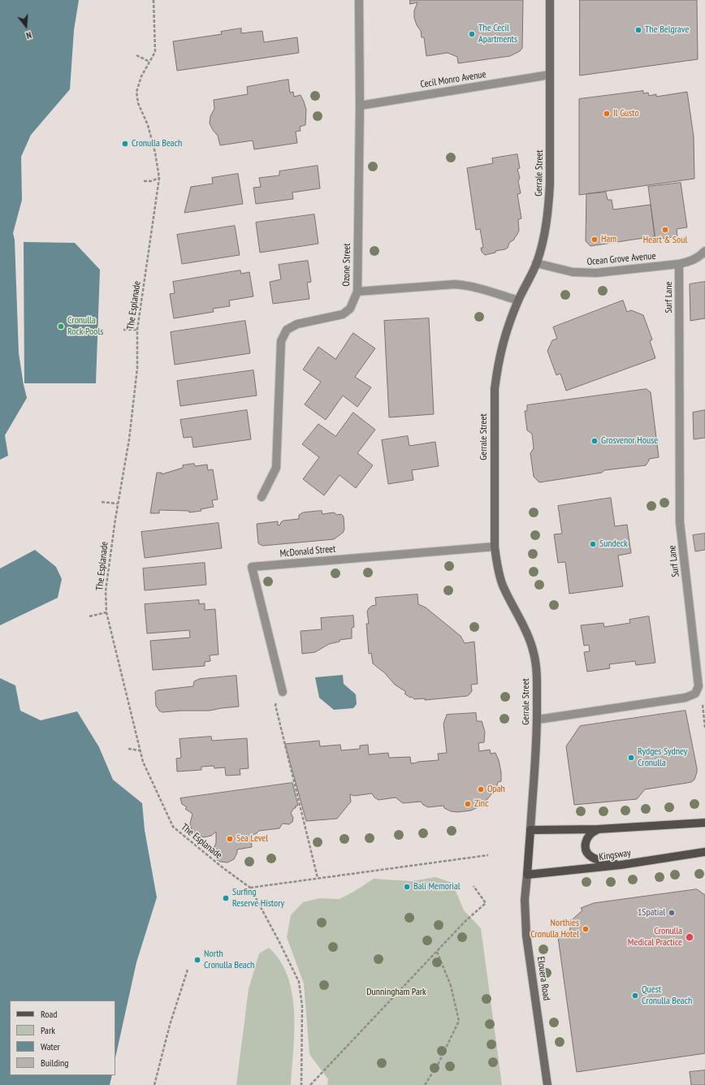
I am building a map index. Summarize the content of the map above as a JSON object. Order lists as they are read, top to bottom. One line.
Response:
{"streets":{"main road":["Gerrale Street","Kingsway"],"street":["Cecil Monro Avenue","Ocean Grove Avenue","Ozone Street","Surf Lane","McDonald Street","Elouera Road"],"path":["The Esplanade"]},"crossings":[["Cecil Monro Avenue","Gerrale Street"],["Cecil Monro Avenue","Ozone Street"],["Gerrale Street","Ocean Grove Avenue"],["Gerrale Street","McDonald Street"],["Gerrale Street","Kingsway"],["Gerrale Street","Elouera Road"],["Ocean Grove Avenue","Surf Lane"],["Kingsway","Elouera Road"]],"parks":["Dunningham Park"],"places":["The Belgrave","The Cecil Apartments","Il Gusto","Cronulla Beach","Heart & Soul","Ham","Cronulla Rock Pools","Grosvenor House","Sundeck","Rydges Sydney Cronulla","Opah","Zinc","Sea Level","Bali Memorial","Surfing Reserve History","1Spatial","Northies Cronulla Hotel","Cronulla Medical Practice","North Cronulla Beach","Quest Cronulla Beach"],"legend":["Road","Park","Water","Building"],"north":"bottom"}
